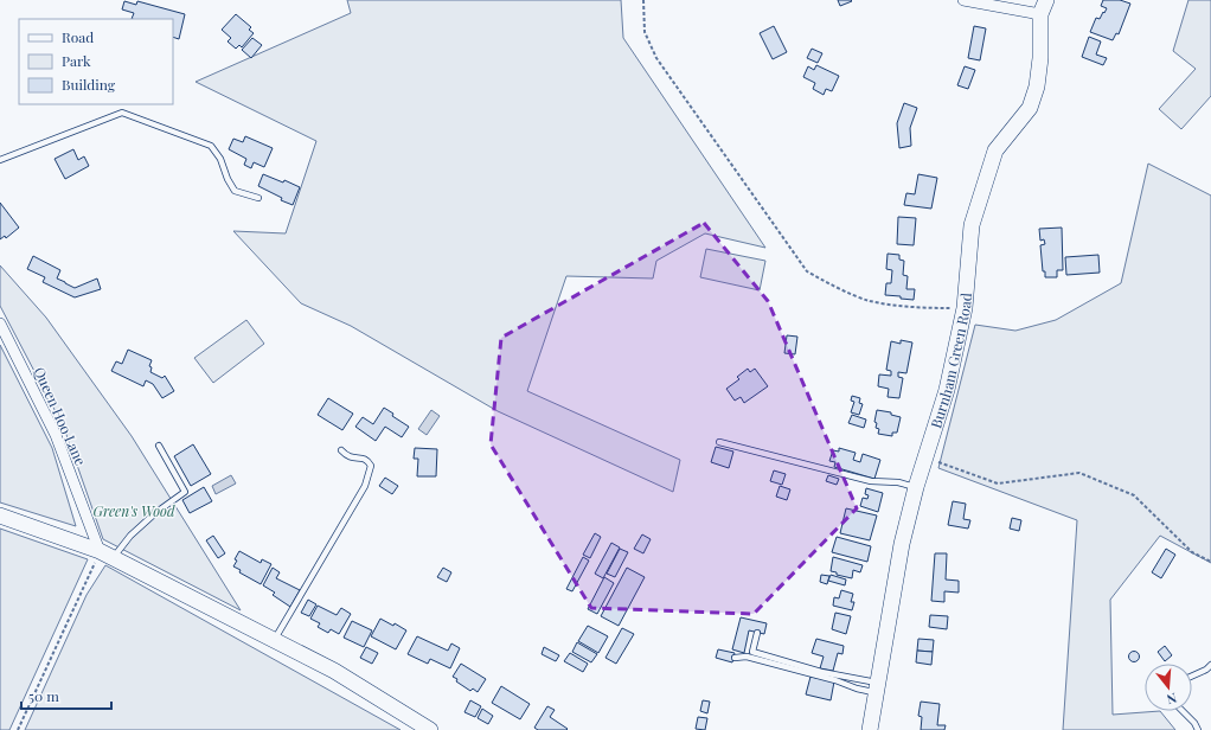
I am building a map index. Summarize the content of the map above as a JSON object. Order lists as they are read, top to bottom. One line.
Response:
{"streets":{"street":["Burnham Green Road","Queen Hoo Lane"]},"parks":["Green's Wood"],"legend":["Road","Park","Building"],"scale_bar":"50 m","north":"bottom"}
